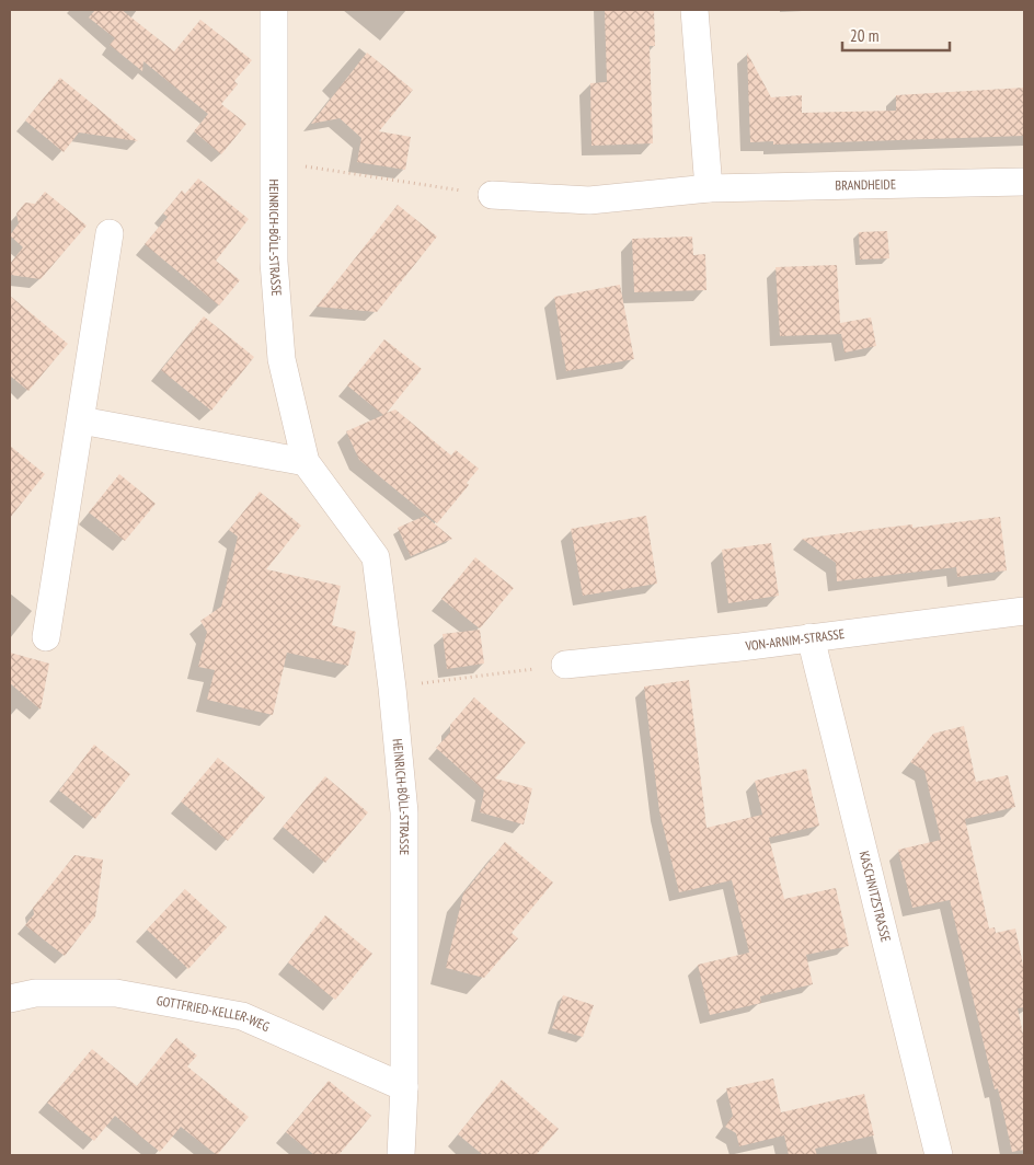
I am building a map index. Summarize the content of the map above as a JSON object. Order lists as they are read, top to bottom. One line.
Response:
{"streets":{"street":["BRANDHEIDE","HEINRICH-BÖLL-STRASSE","VON-ARNIM-STRASSE","KASCHNITZSTRASSE","GOTTFRIED-KELLER-WEG"]},"crossings":[["HEINRICH-BÖLL-STRASSE","GOTTFRIED-KELLER-WEG"],["VON-ARNIM-STRASSE","KASCHNITZSTRASSE"]],"scale_bar":"20 m"}
